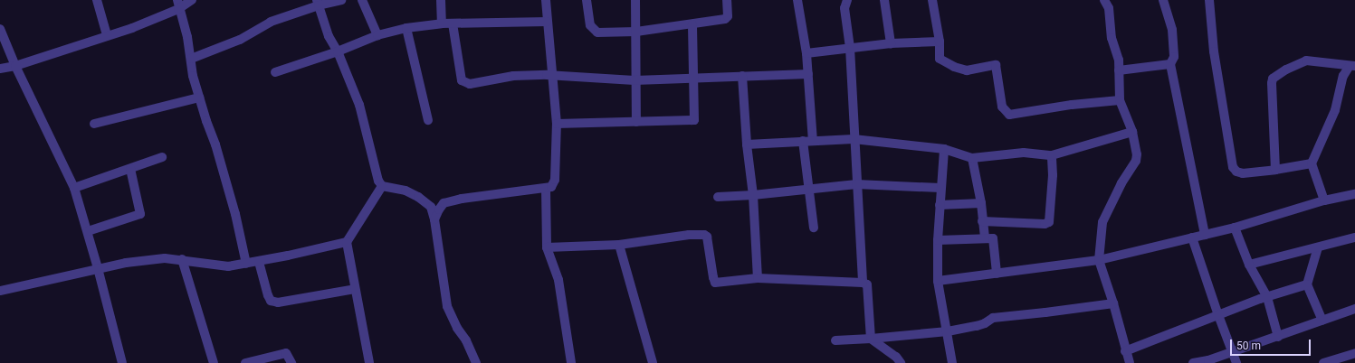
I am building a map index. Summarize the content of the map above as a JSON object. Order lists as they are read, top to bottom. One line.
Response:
{"scale_bar":"50 m"}
